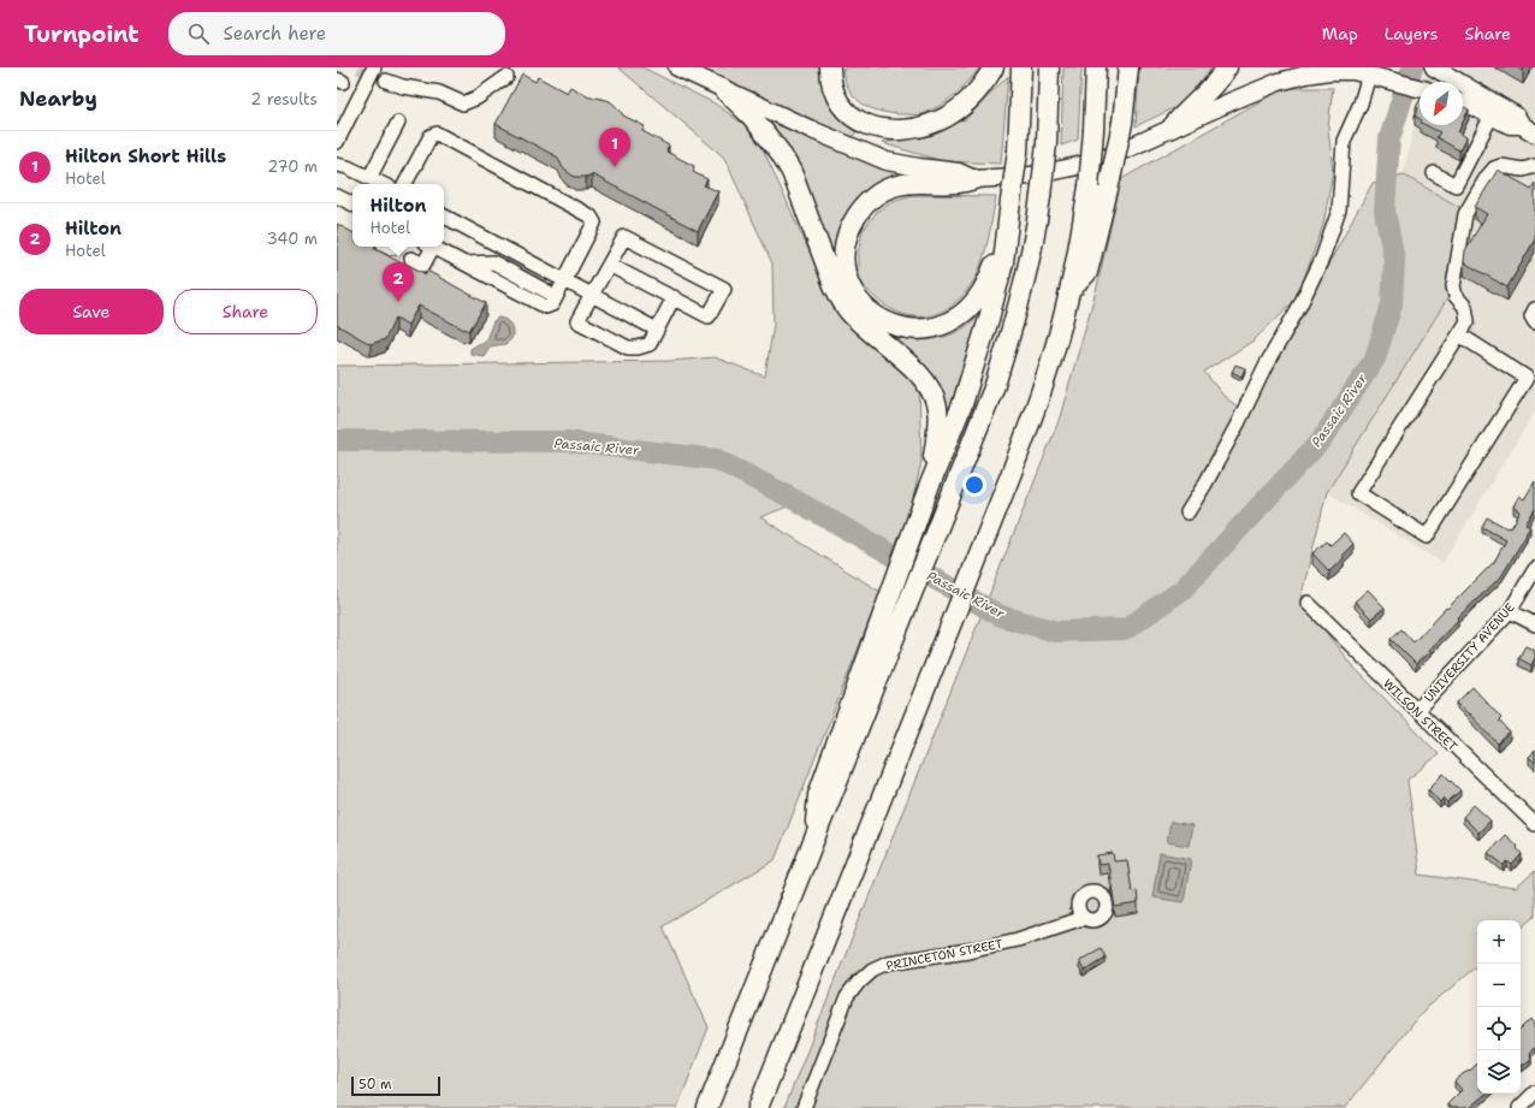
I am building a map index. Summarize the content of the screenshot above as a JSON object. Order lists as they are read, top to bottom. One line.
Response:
{"streets":{"street":["UNIVERSITY AVENUE","WILSON STREET","PRINCETON STREET"]},"crossings":[["UNIVERSITY AVENUE","WILSON STREET"]],"water":["Passaic River"],"scale_bar":"50 m","north":"bottom left","page":{"header":"Turnpoint","search":"Search here","nav":["Map","Layers","Share"],"heading":["Nearby","2 results"],"pins":["1","2"],"list":[{"mark":"1","name":"Hilton Short Hills","note":"Hotel","value":"270 m"},{"mark":"2","name":"Hilton","note":"Hotel","value":"340 m"}],"popup":["Hilton","Hotel"],"buttons":["Save","Share"],"map_buttons":["+","−"],"scale":"50 m"}}
